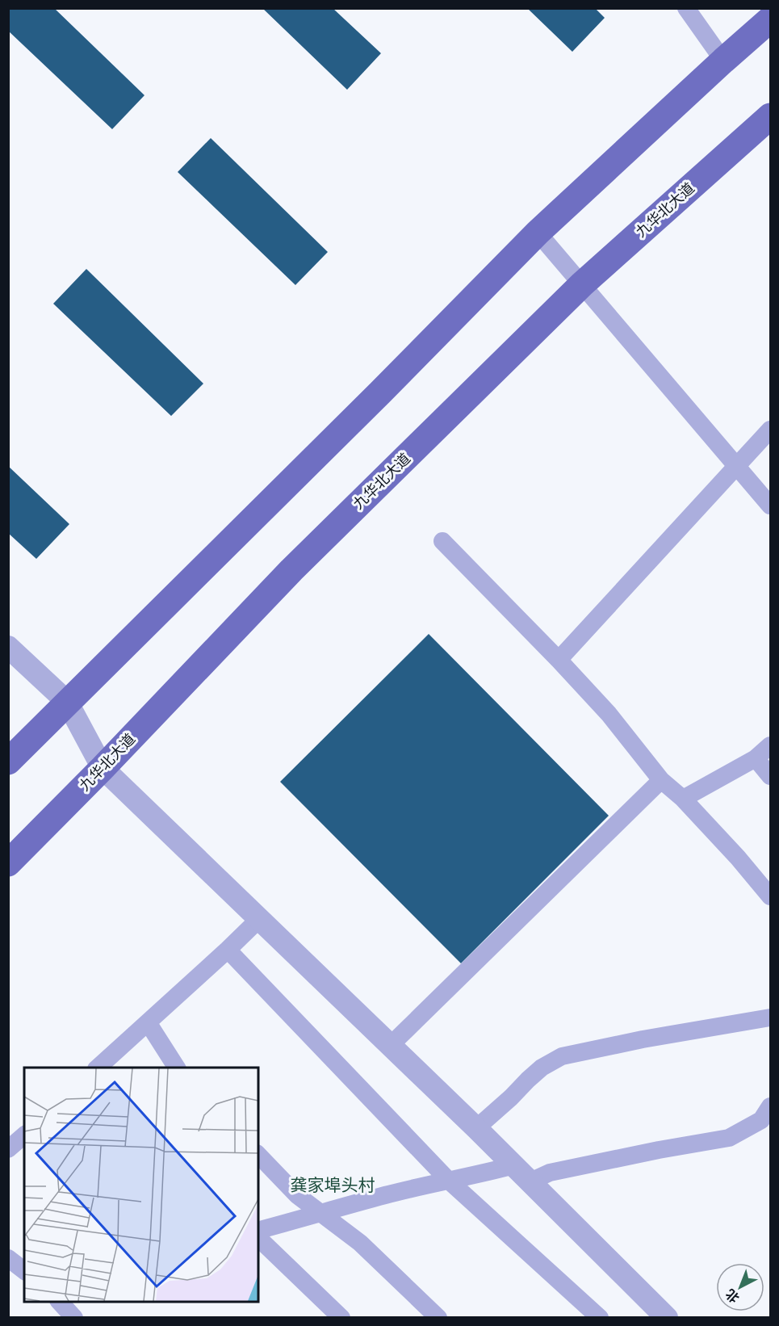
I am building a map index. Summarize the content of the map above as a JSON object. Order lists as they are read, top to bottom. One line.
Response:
{"streets":{"main road":["九华北大道"]},"districts":["龚家埠头村"],"north":"bottom left"}
